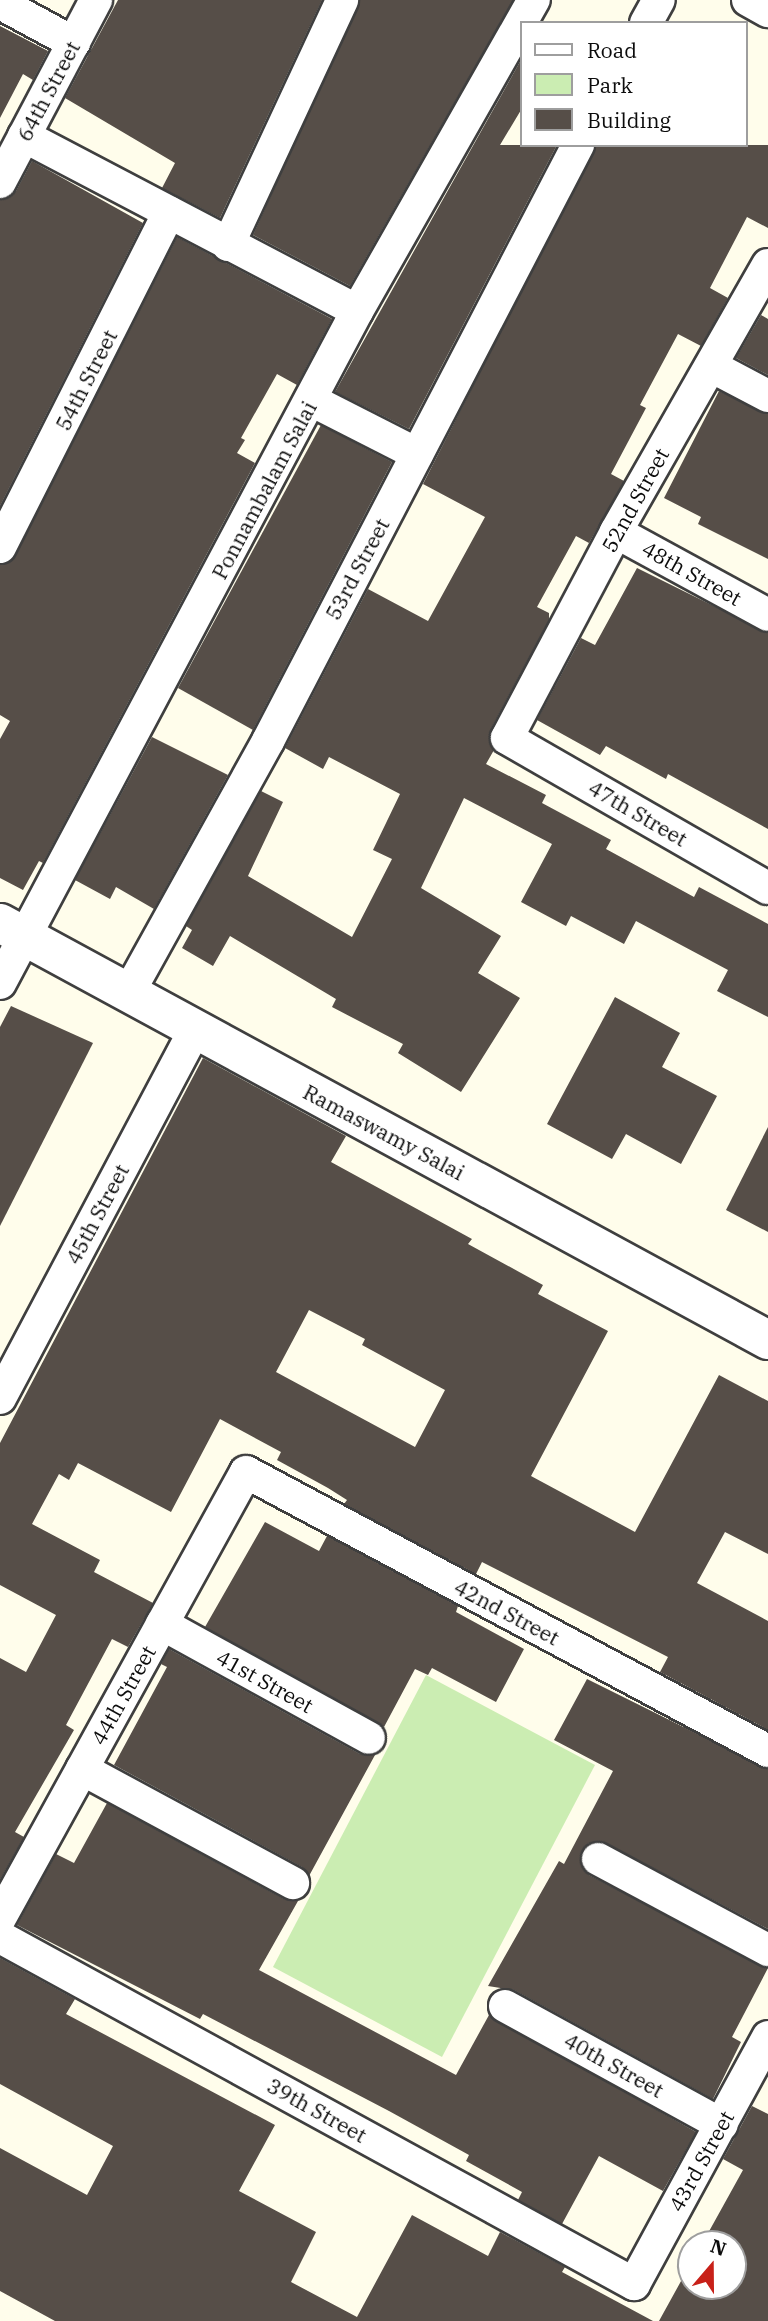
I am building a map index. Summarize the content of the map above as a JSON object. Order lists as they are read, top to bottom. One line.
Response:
{"streets":{"street":["64th Street","54th Street","Ponnambalam Salai","52nd Street","53rd Street","48th Street","47th Street","Ramaswamy Salai","45th Street","42nd Street","41st Street","44th Street","40th Street","39th Street","43rd Street"]},"crossings":[["Ponnambalam Salai","Ramaswamy Salai"],["52nd Street","48th Street"],["52nd Street","47th Street"],["53rd Street","Ramaswamy Salai"],["Ramaswamy Salai","45th Street"],["42nd Street","44th Street"],["41st Street","44th Street"],["40th Street","43rd Street"],["39th Street","43rd Street"]],"legend":["Road","Park","Building"],"north":"top"}
